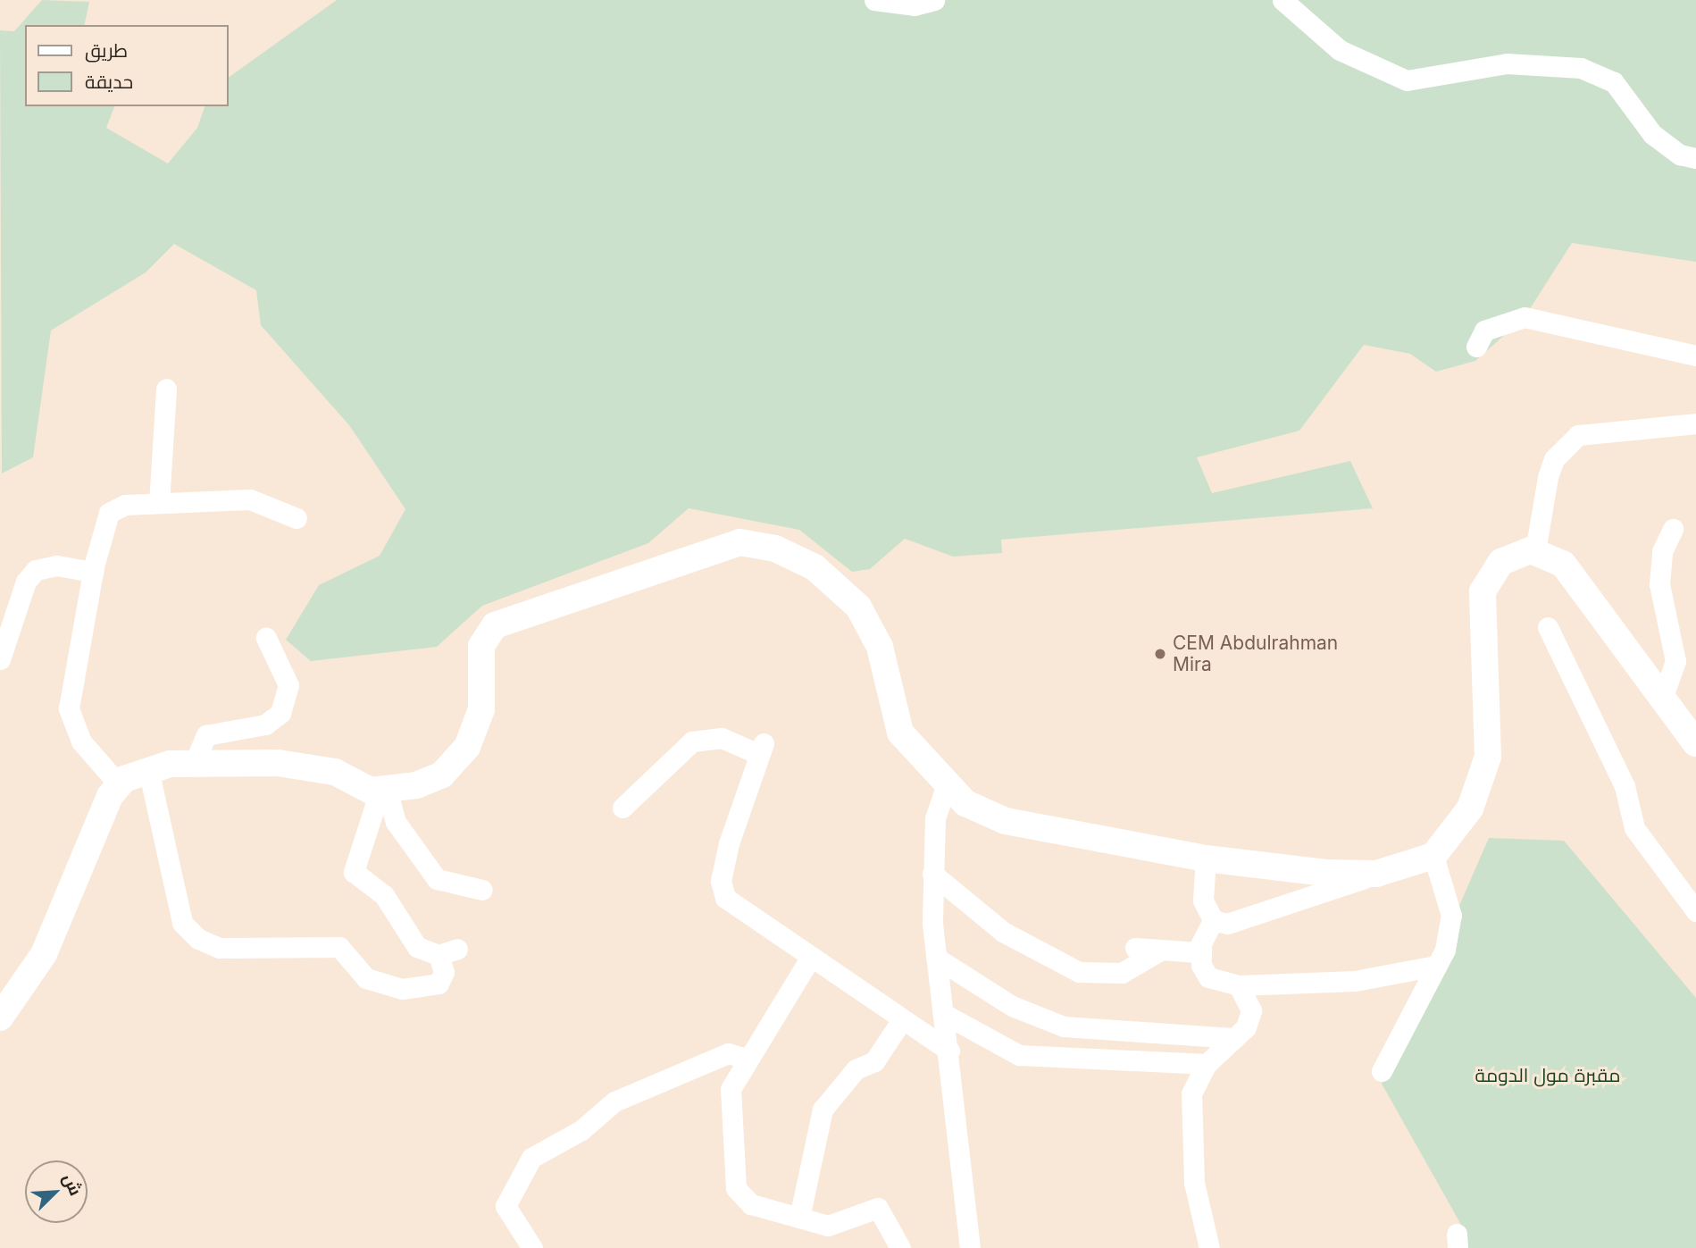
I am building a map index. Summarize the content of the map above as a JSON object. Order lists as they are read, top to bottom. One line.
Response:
{"parks":["مقبرة مول الدومة"],"places":["CEM Abdulrahman Mira"],"legend":["طريق","حديقة"],"north":"top right"}
